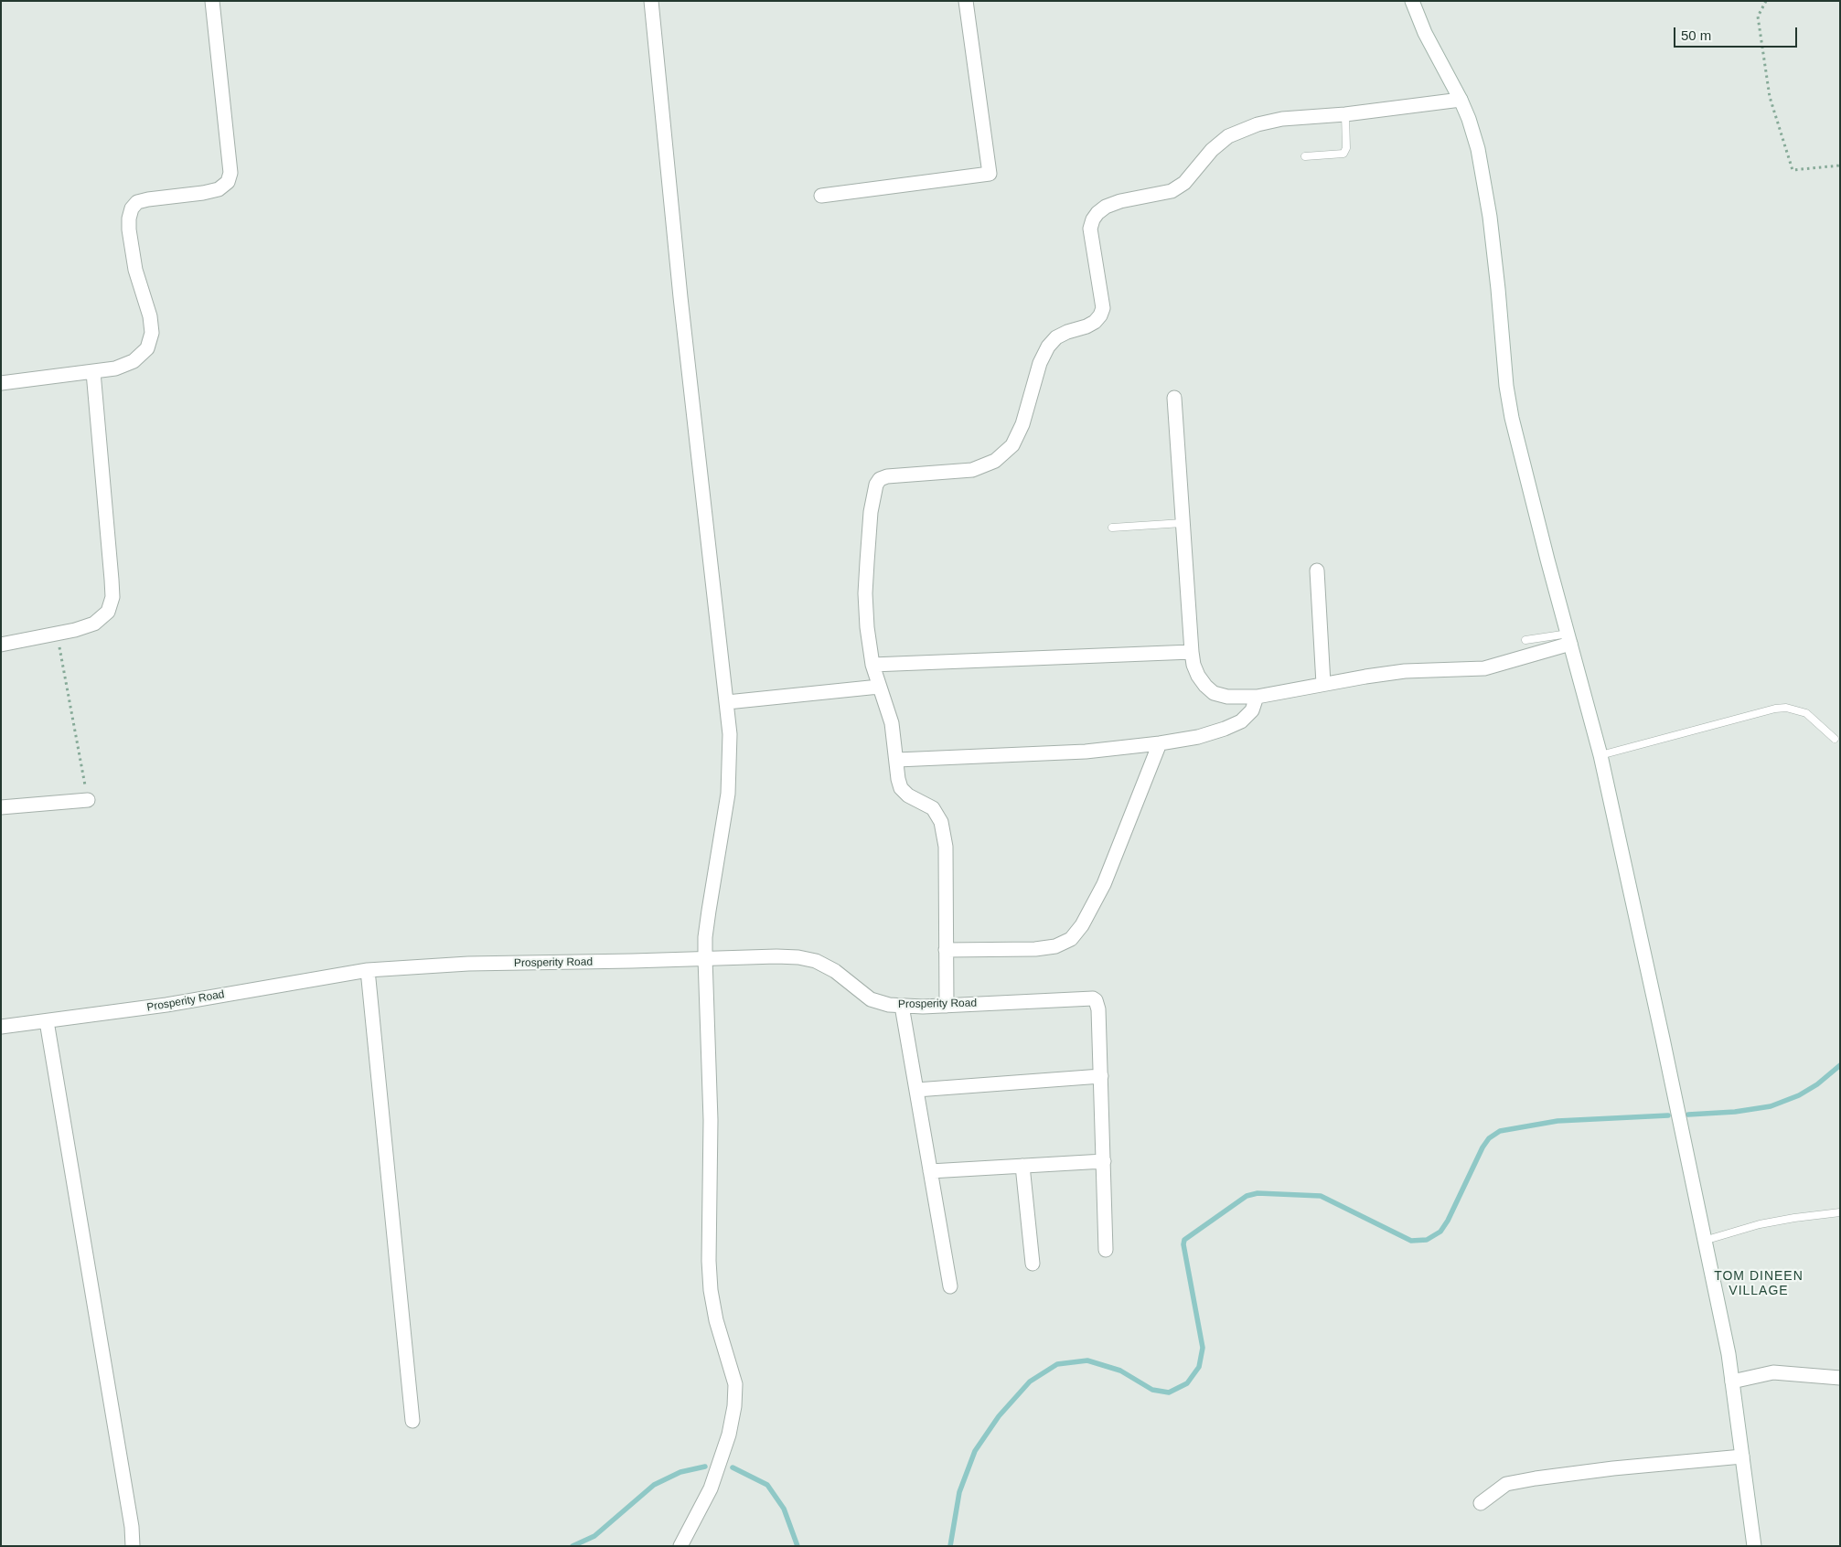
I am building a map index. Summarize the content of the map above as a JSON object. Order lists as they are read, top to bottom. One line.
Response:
{"streets":{"street":["Prosperity Road"]},"districts":["TOM DINEEN VILLAGE"],"scale_bar":"50 m"}
